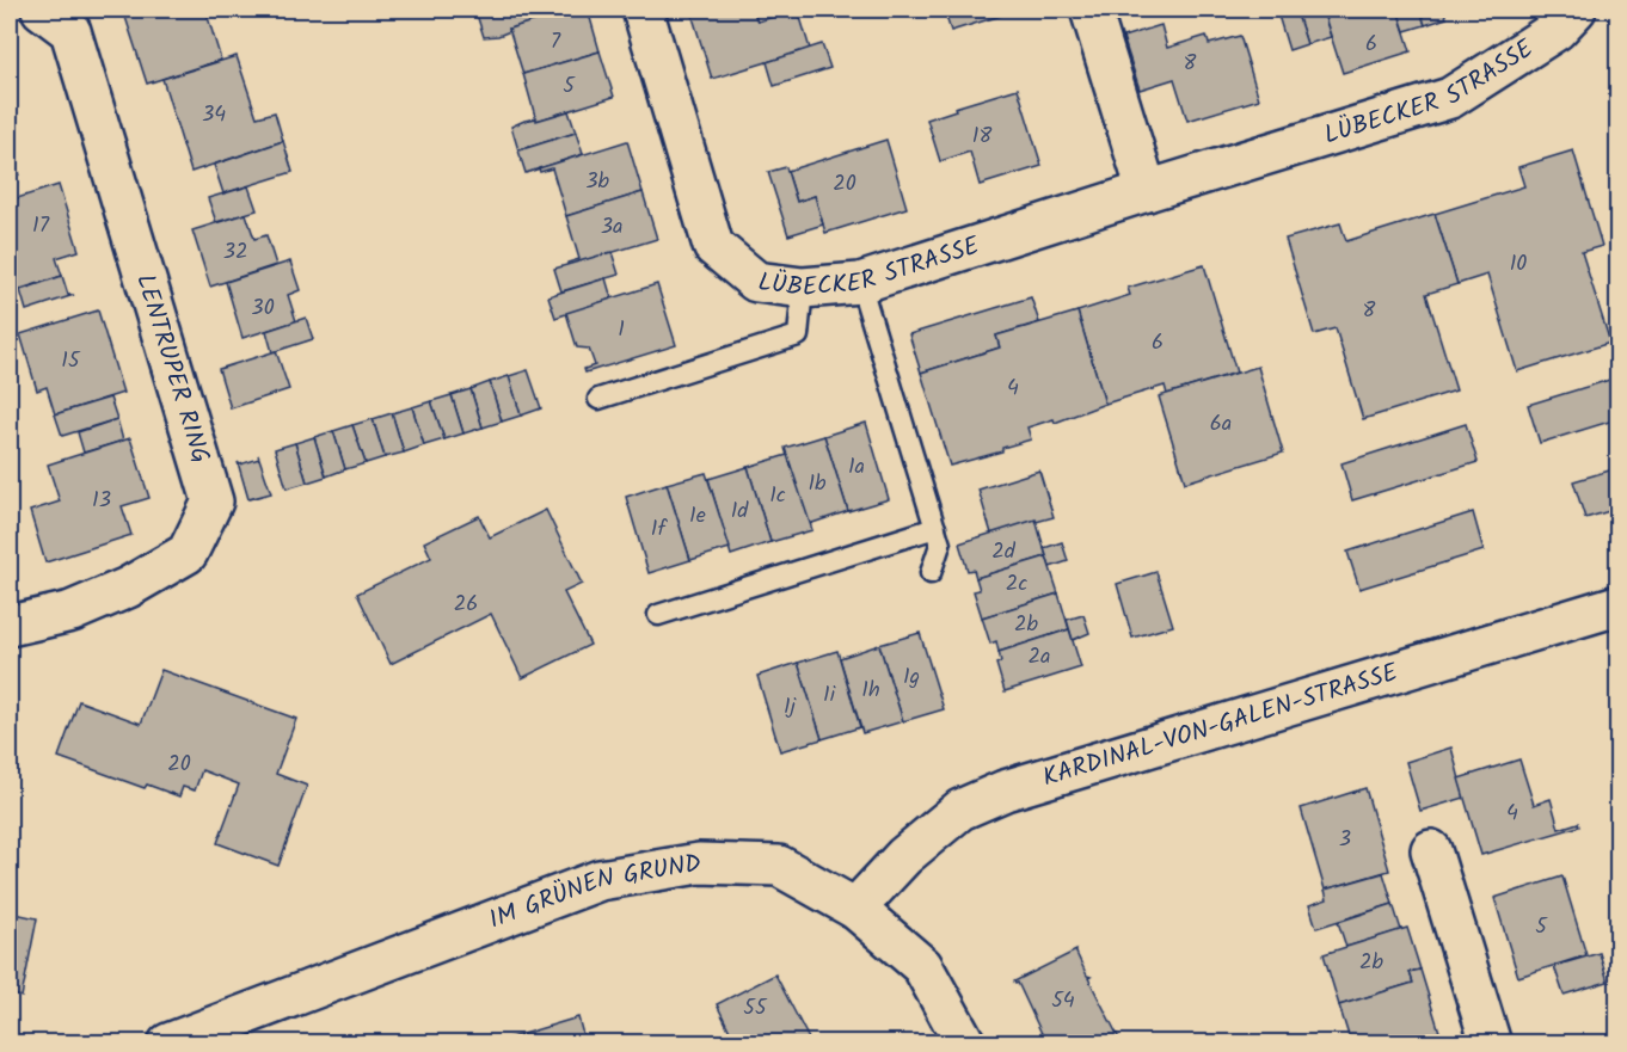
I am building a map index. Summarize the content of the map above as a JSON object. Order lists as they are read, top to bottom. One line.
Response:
{"streets":{"street":["LÜBECKER STRASSE","LENTRUPER RING","KARDINAL-VON-GALEN-STRASSE","IM GRÜNEN GRUND"]},"crossings":[["KARDINAL-VON-GALEN-STRASSE","IM GRÜNEN GRUND"]],"house_numbers":["7","6","8","5","34","18","3b","20","17","3a","32","10","30","8","1","6","15","4","6a","1a","1b","1c","13","1d","1e","1f","2d","2c","26","2b","2a","1g","1h","1i","1j","20","4","3","5","2b","54","55"]}
